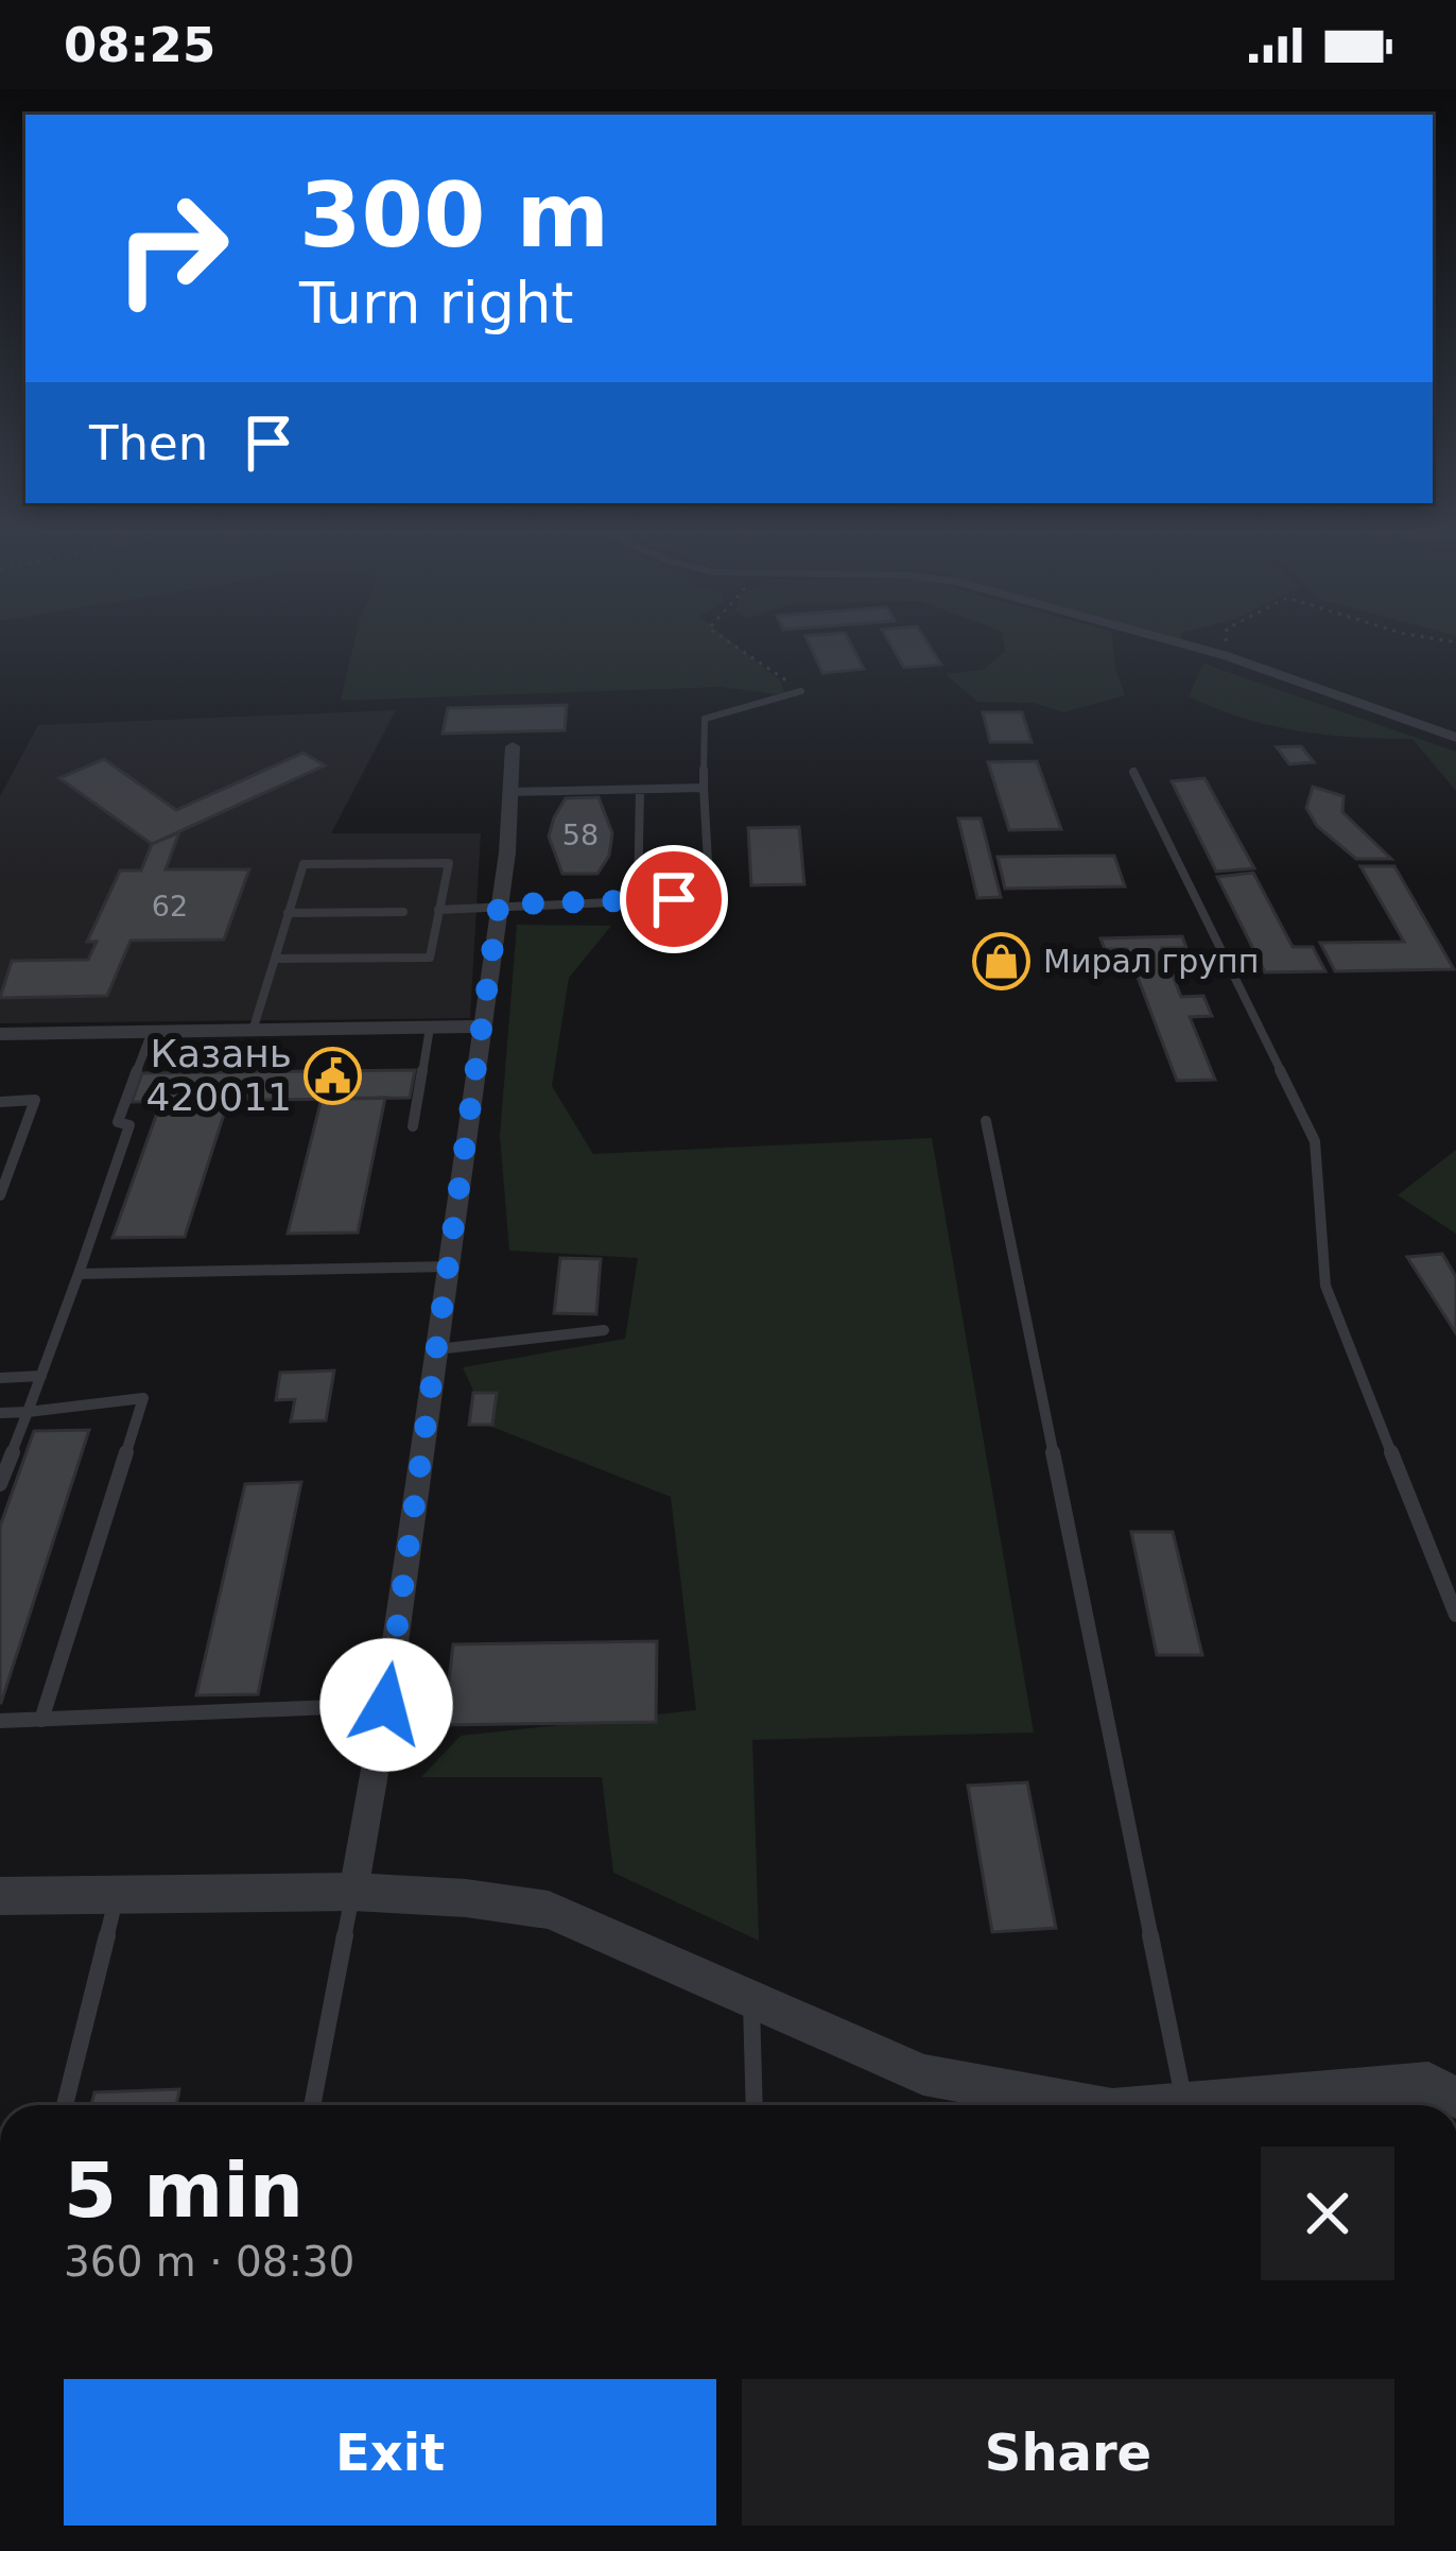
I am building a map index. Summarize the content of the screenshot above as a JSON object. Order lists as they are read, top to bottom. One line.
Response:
{"places":{"shop":["Мирал групп"],"public building":["Казань 420011"]},"house_numbers":["58","62"],"page":{"status":"08:25","turn":["300 m","Turn right"],"then":"Then","heading":["5 min","360 m · 08:30"],"buttons":["Exit","Share"]}}
